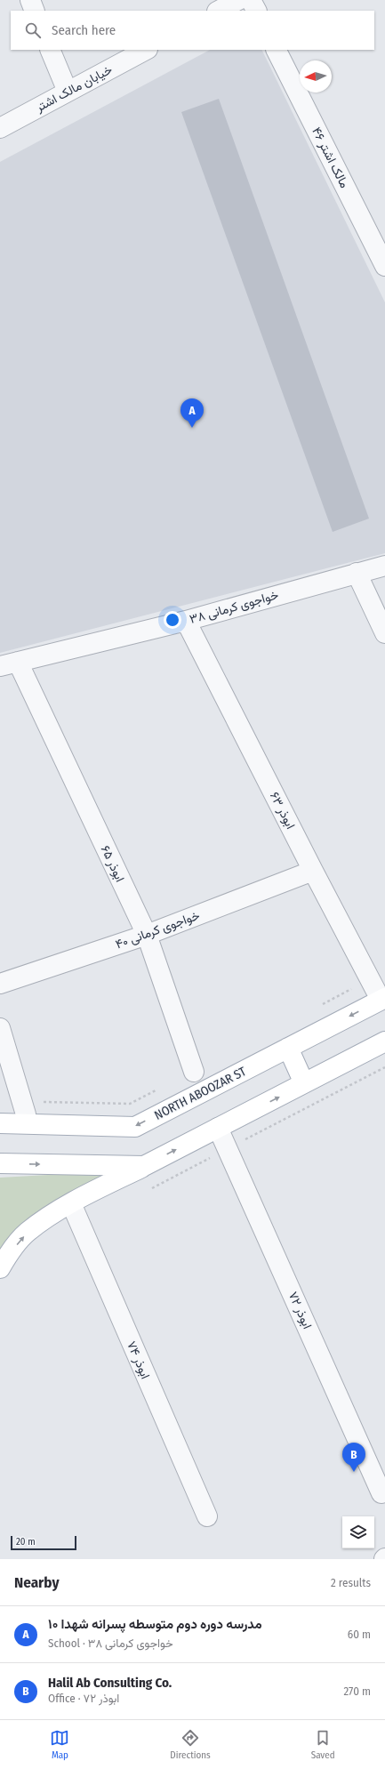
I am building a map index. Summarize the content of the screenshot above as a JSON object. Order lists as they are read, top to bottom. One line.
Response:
{"streets":{"main road":["NORTH ABOOZAR ST"],"street":["خیابان مالک اشتر","مالک اشتر ۴۶","خواجوی کرمانی ۳۸","ابوذر ۶۳","ابوذر ۶۵","خواجوی کرمانی ۴۰","ابوذر ۷۲","ابوذر ۷۴"]},"crossings":[["خواجوی کرمانی ۳۸","ابوذر ۶۳"],["خواجوی کرمانی ۳۸","ابوذر ۶۵"],["ابوذر ۶۳","خواجوی کرمانی ۴۰"],["ابوذر ۶۳","NORTH ABOOZAR ST"],["ابوذر ۶۵","خواجوی کرمانی ۴۰"]],"scale_bar":"20 m","north":"left","page":{"search":"Search here","pins":["A","B"],"scale":"20 m","heading":["Nearby","2 results"],"list":[{"mark":"A","name":"مدرسه دوره دوم متوسطه پسرانه شهدا ۱۰","note":"School · خواجوی کرمانی ۳۸","value":"60 m"},{"mark":"B","name":"Halil Ab Consulting Co.","note":"Office · ابوذر ۷۲","value":"270 m"}],"nav":["Map","Directions","Saved"]}}
